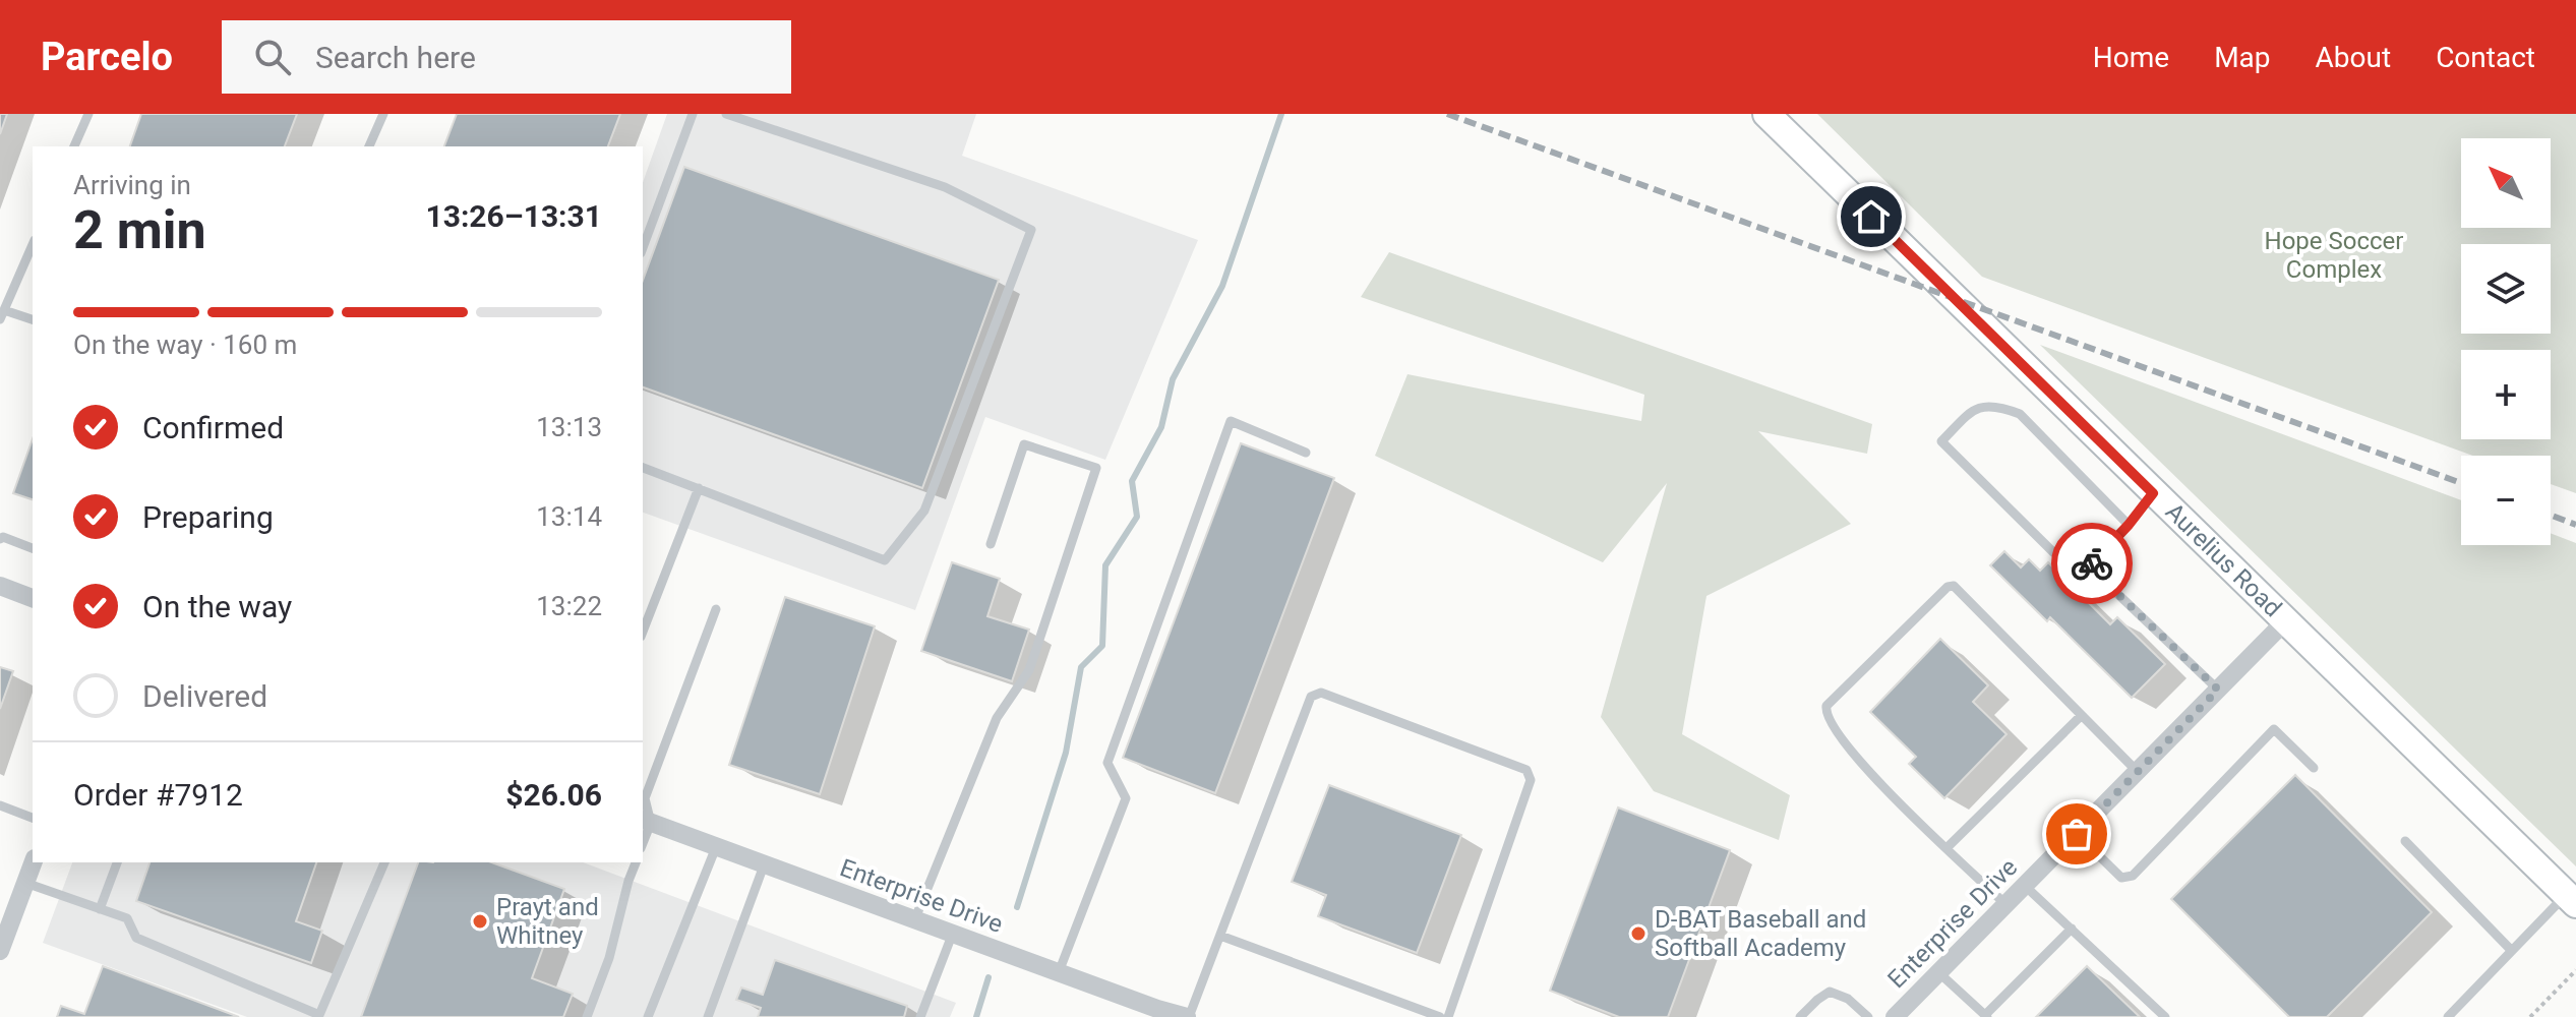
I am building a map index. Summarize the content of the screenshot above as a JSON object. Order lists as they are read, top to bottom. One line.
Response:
{"streets":{"street":["Aurelius Road","Enterprise Drive"]},"crossings":[["Aurelius Road","Enterprise Drive"]],"parks":["Hope Soccer Complex"],"places":["Prayt and Whitney","D-BAT Baseball and Softball Academy"],"north":"top left","page":{"header":"Parcelo","search":"Search here","nav":["Home","Map","About","Contact"],"map_buttons":["+","−"],"heading":["2 min","Arriving in","13:26–13:31"],"panel":["Order #7912","$26.06"],"bar":"On the way · 160 m","list":[["Confirmed","13:13"],["Preparing","13:14"],["On the way","13:22"],"Delivered"]}}
